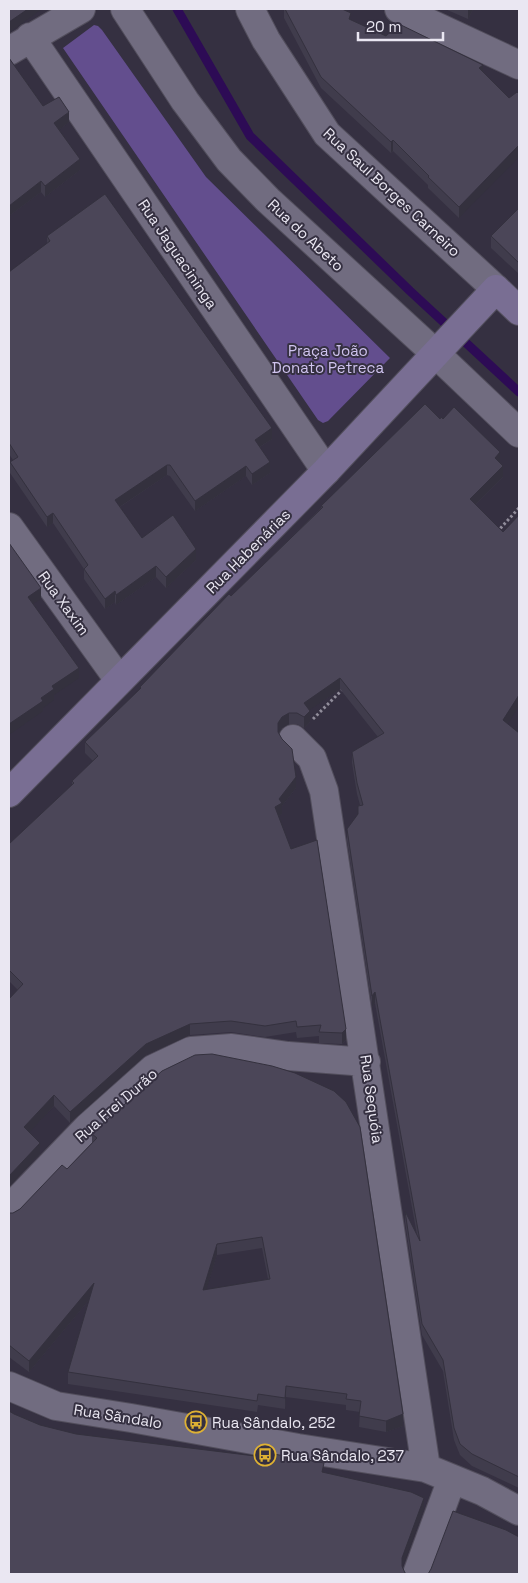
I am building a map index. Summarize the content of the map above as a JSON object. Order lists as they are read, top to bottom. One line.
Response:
{"streets":{"street":["Rua Saul Borges Carneiro","Rua do Abeto","Rua Jaguacininga","Rua Habenárias","Rua Xaxim","Rua Sequóia","Rua Frei Durão","Rua Sãndalo"]},"crossings":[["Rua Saul Borges Carneiro","Rua Habenárias"],["Rua do Abeto","Rua Habenárias"],["Rua Jaguacininga","Rua Habenárias"],["Rua Habenárias","Rua Xaxim"],["Rua Sequóia","Rua Frei Durão"],["Rua Sequóia","Rua Sãndalo"]],"parks":["Praça João Donato Petreca"],"places":{"bus stop":["Rua Sândalo, 252","Rua Sândalo, 237"]},"scale_bar":"20 m"}
